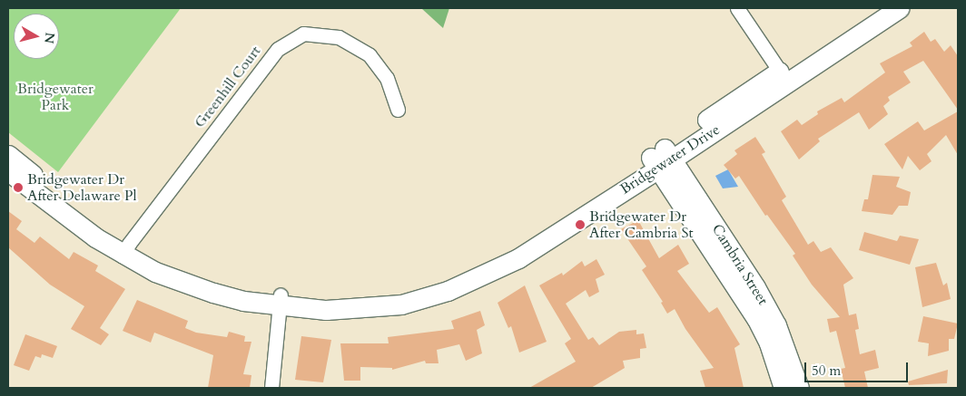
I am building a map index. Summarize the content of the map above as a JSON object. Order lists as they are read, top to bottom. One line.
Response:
{"streets":{"street":["Greenhill Court","Bridgewater Drive","Cambria Street"]},"crossings":[["Greenhill Court","Bridgewater Drive"],["Bridgewater Drive","Cambria Street"]],"parks":["Bridgewater Park"],"places":["Bridgewater Dr After Delaware Pl","Bridgewater Dr After Cambria St"],"scale_bar":"50 m","north":"right"}
